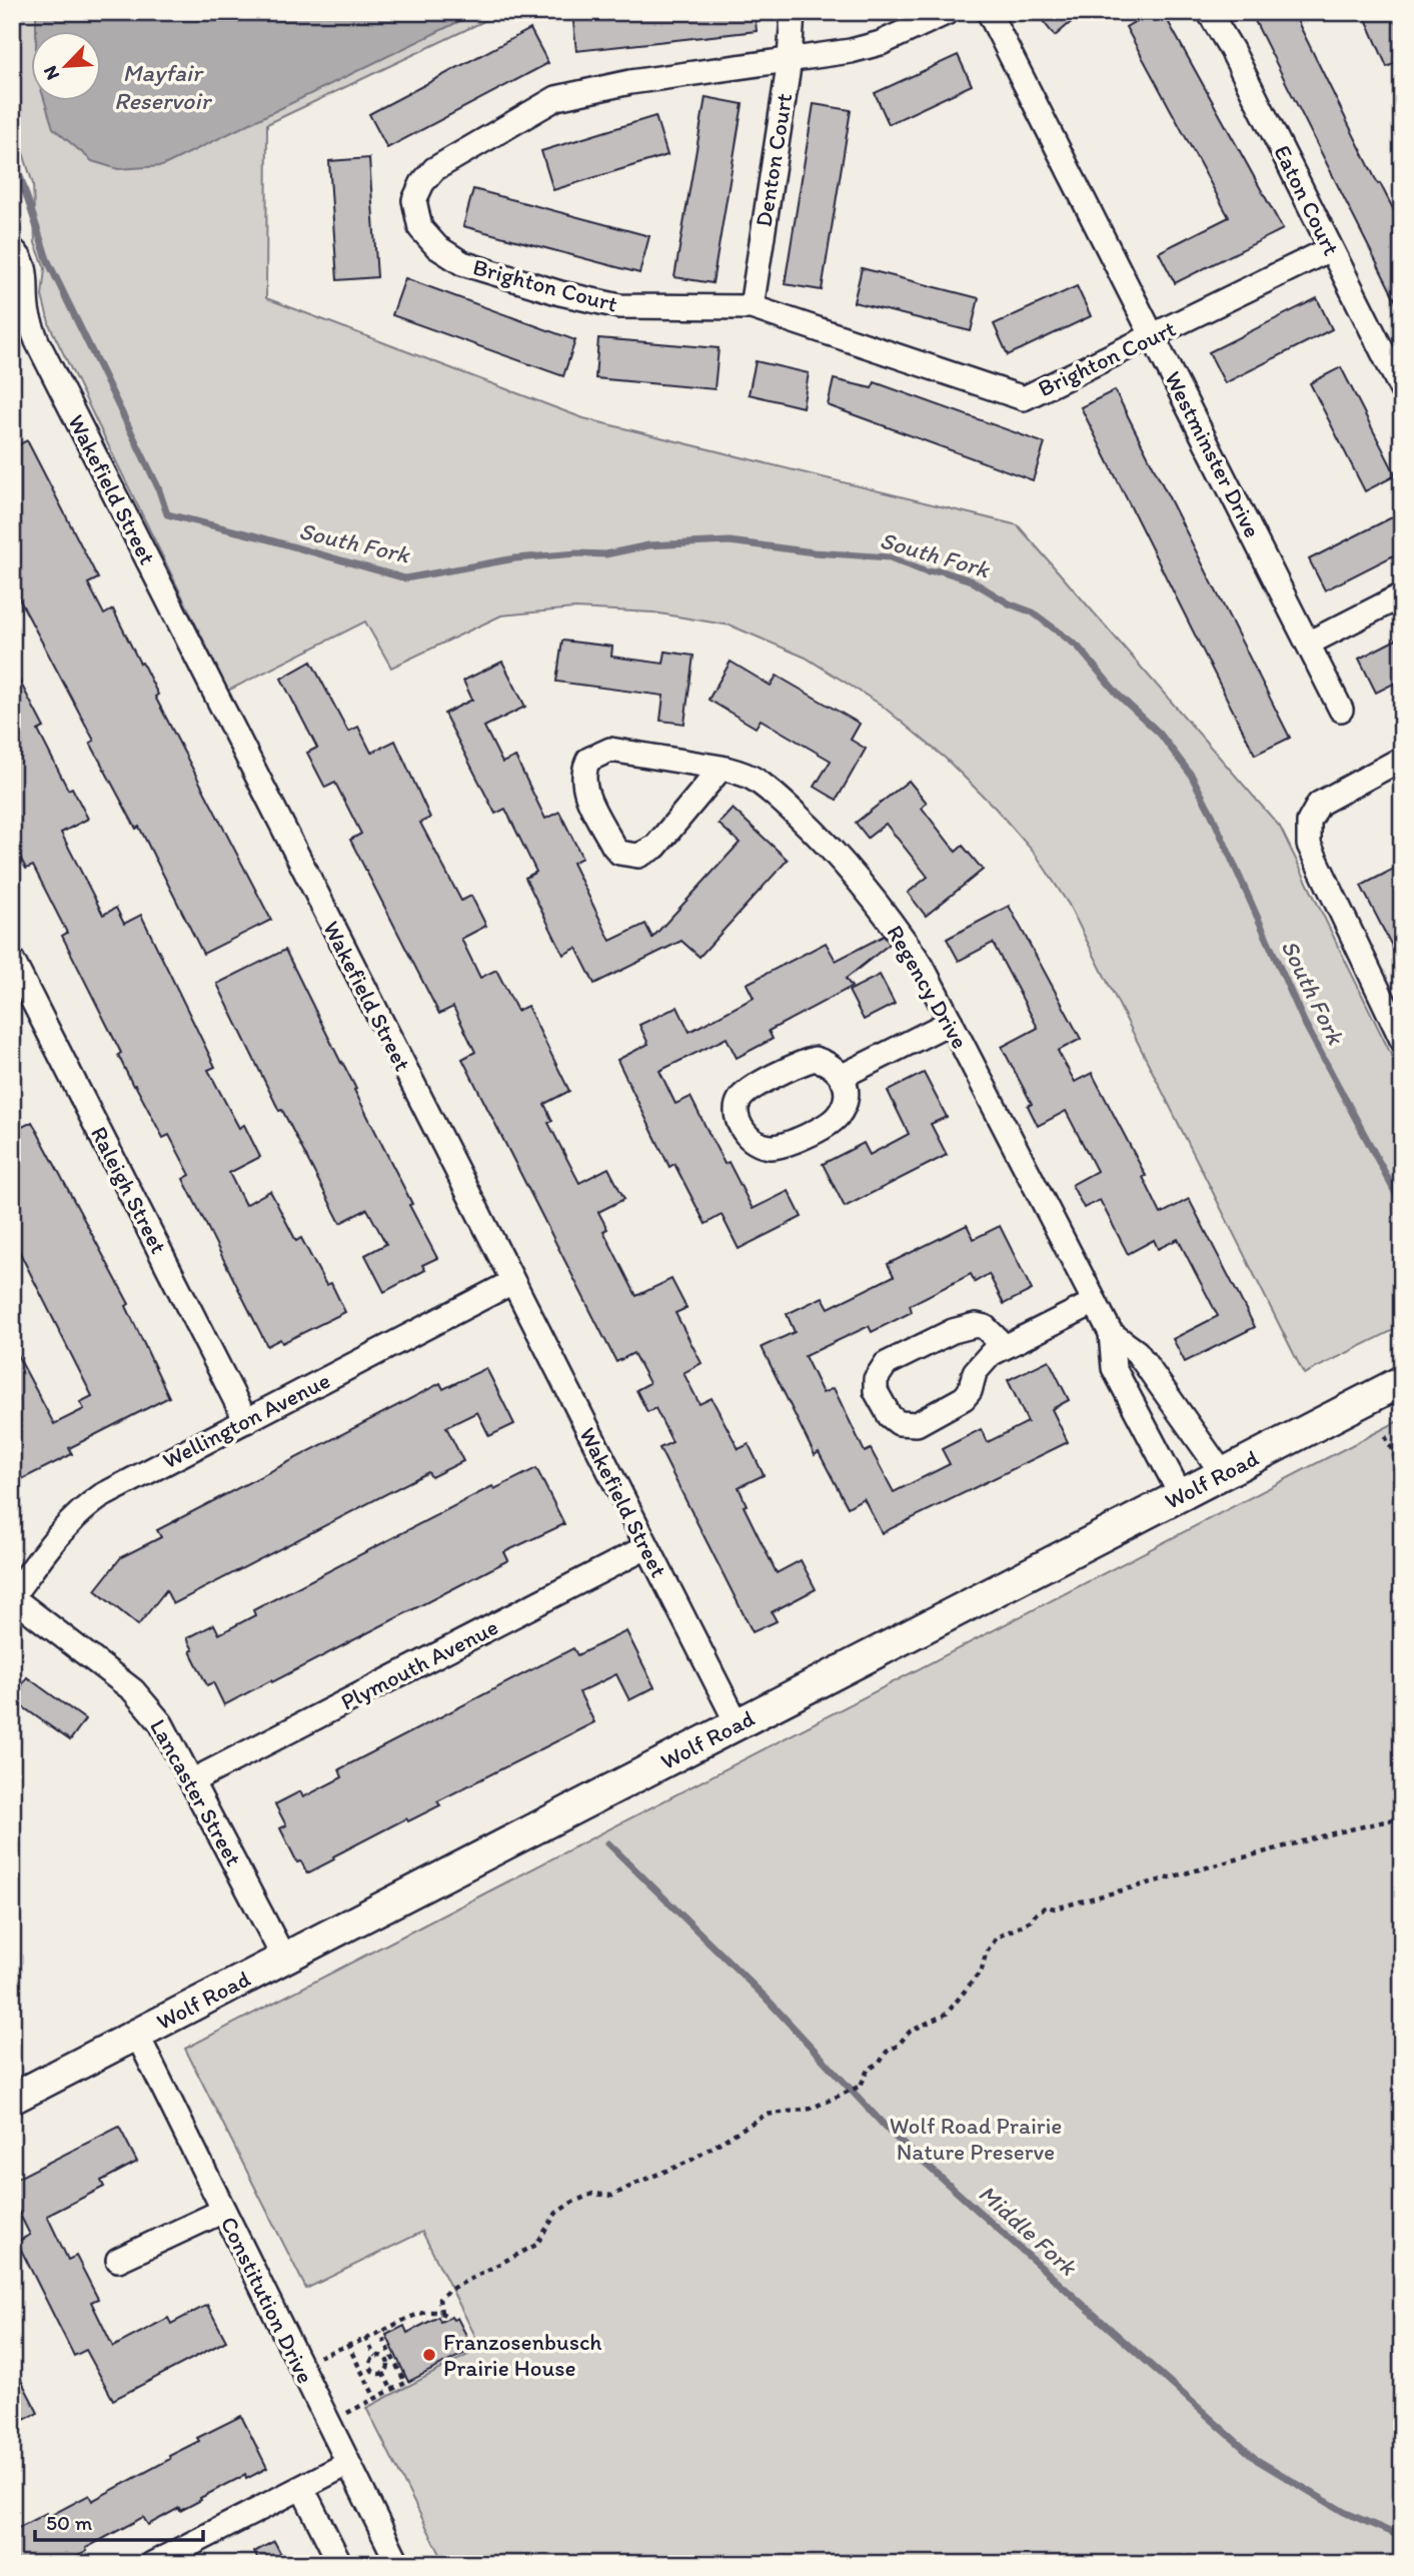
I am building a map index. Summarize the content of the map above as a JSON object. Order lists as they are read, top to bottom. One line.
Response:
{"streets":{"main road":["Wolf Road"],"street":["Denton Court","Eaton Court","Brighton Court","Westminster Drive","Wakefield Street","Regency Drive","Raleigh Street","Wellington Avenue","Plymouth Avenue","Lancaster Street","Constitution Drive"]},"crossings":[["Denton Court","Brighton Court"],["Eaton Court","Brighton Court"],["Brighton Court","Westminster Drive"],["Wakefield Street","Wellington Avenue"],["Wakefield Street","Wolf Road"],["Wakefield Street","Plymouth Avenue"],["Regency Drive","Wolf Road"],["Raleigh Street","Wellington Avenue"],["Wellington Avenue","Lancaster Street"],["Wolf Road","Lancaster Street"],["Wolf Road","Constitution Drive"],["Plymouth Avenue","Lancaster Street"]],"water":["Mayfair Reservoir","South Fork","Middle Fork"],"parks":["Wolf Road Prairie Nature Preserve"],"places":["Franzosenbusch Prairie House"],"scale_bar":"50 m","north":"bottom left"}
